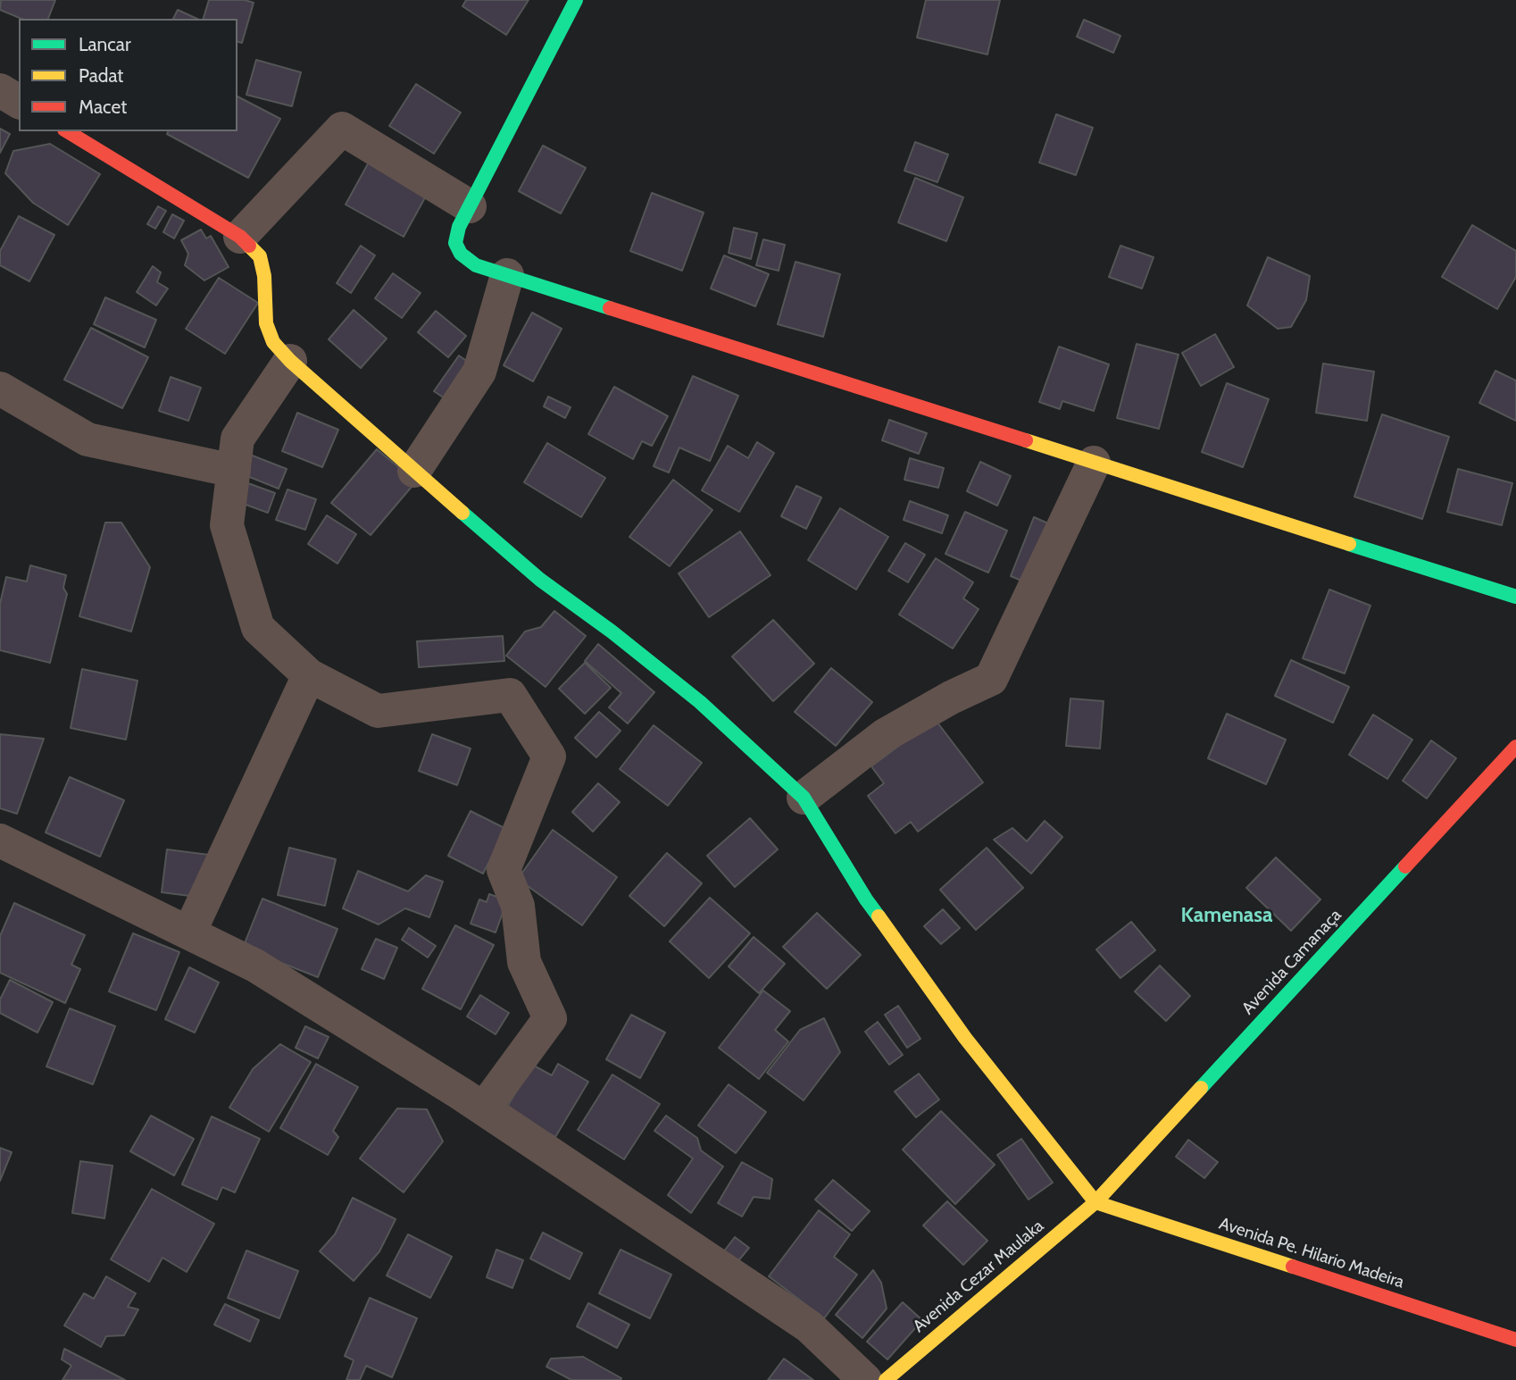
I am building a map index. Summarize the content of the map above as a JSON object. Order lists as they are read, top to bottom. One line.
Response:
{"streets":{"street":["Avenida Camanaça","Avenida Pe. Hilario Madeira","Avenida Cezar Maulaka"]},"crossings":[["Avenida Camanaça","Avenida Pe. Hilario Madeira"],["Avenida Camanaça","Avenida Cezar Maulaka"],["Avenida Pe. Hilario Madeira","Avenida Cezar Maulaka"]],"districts":["Kamenasa"],"legend":["Lancar","Padat","Macet"]}
